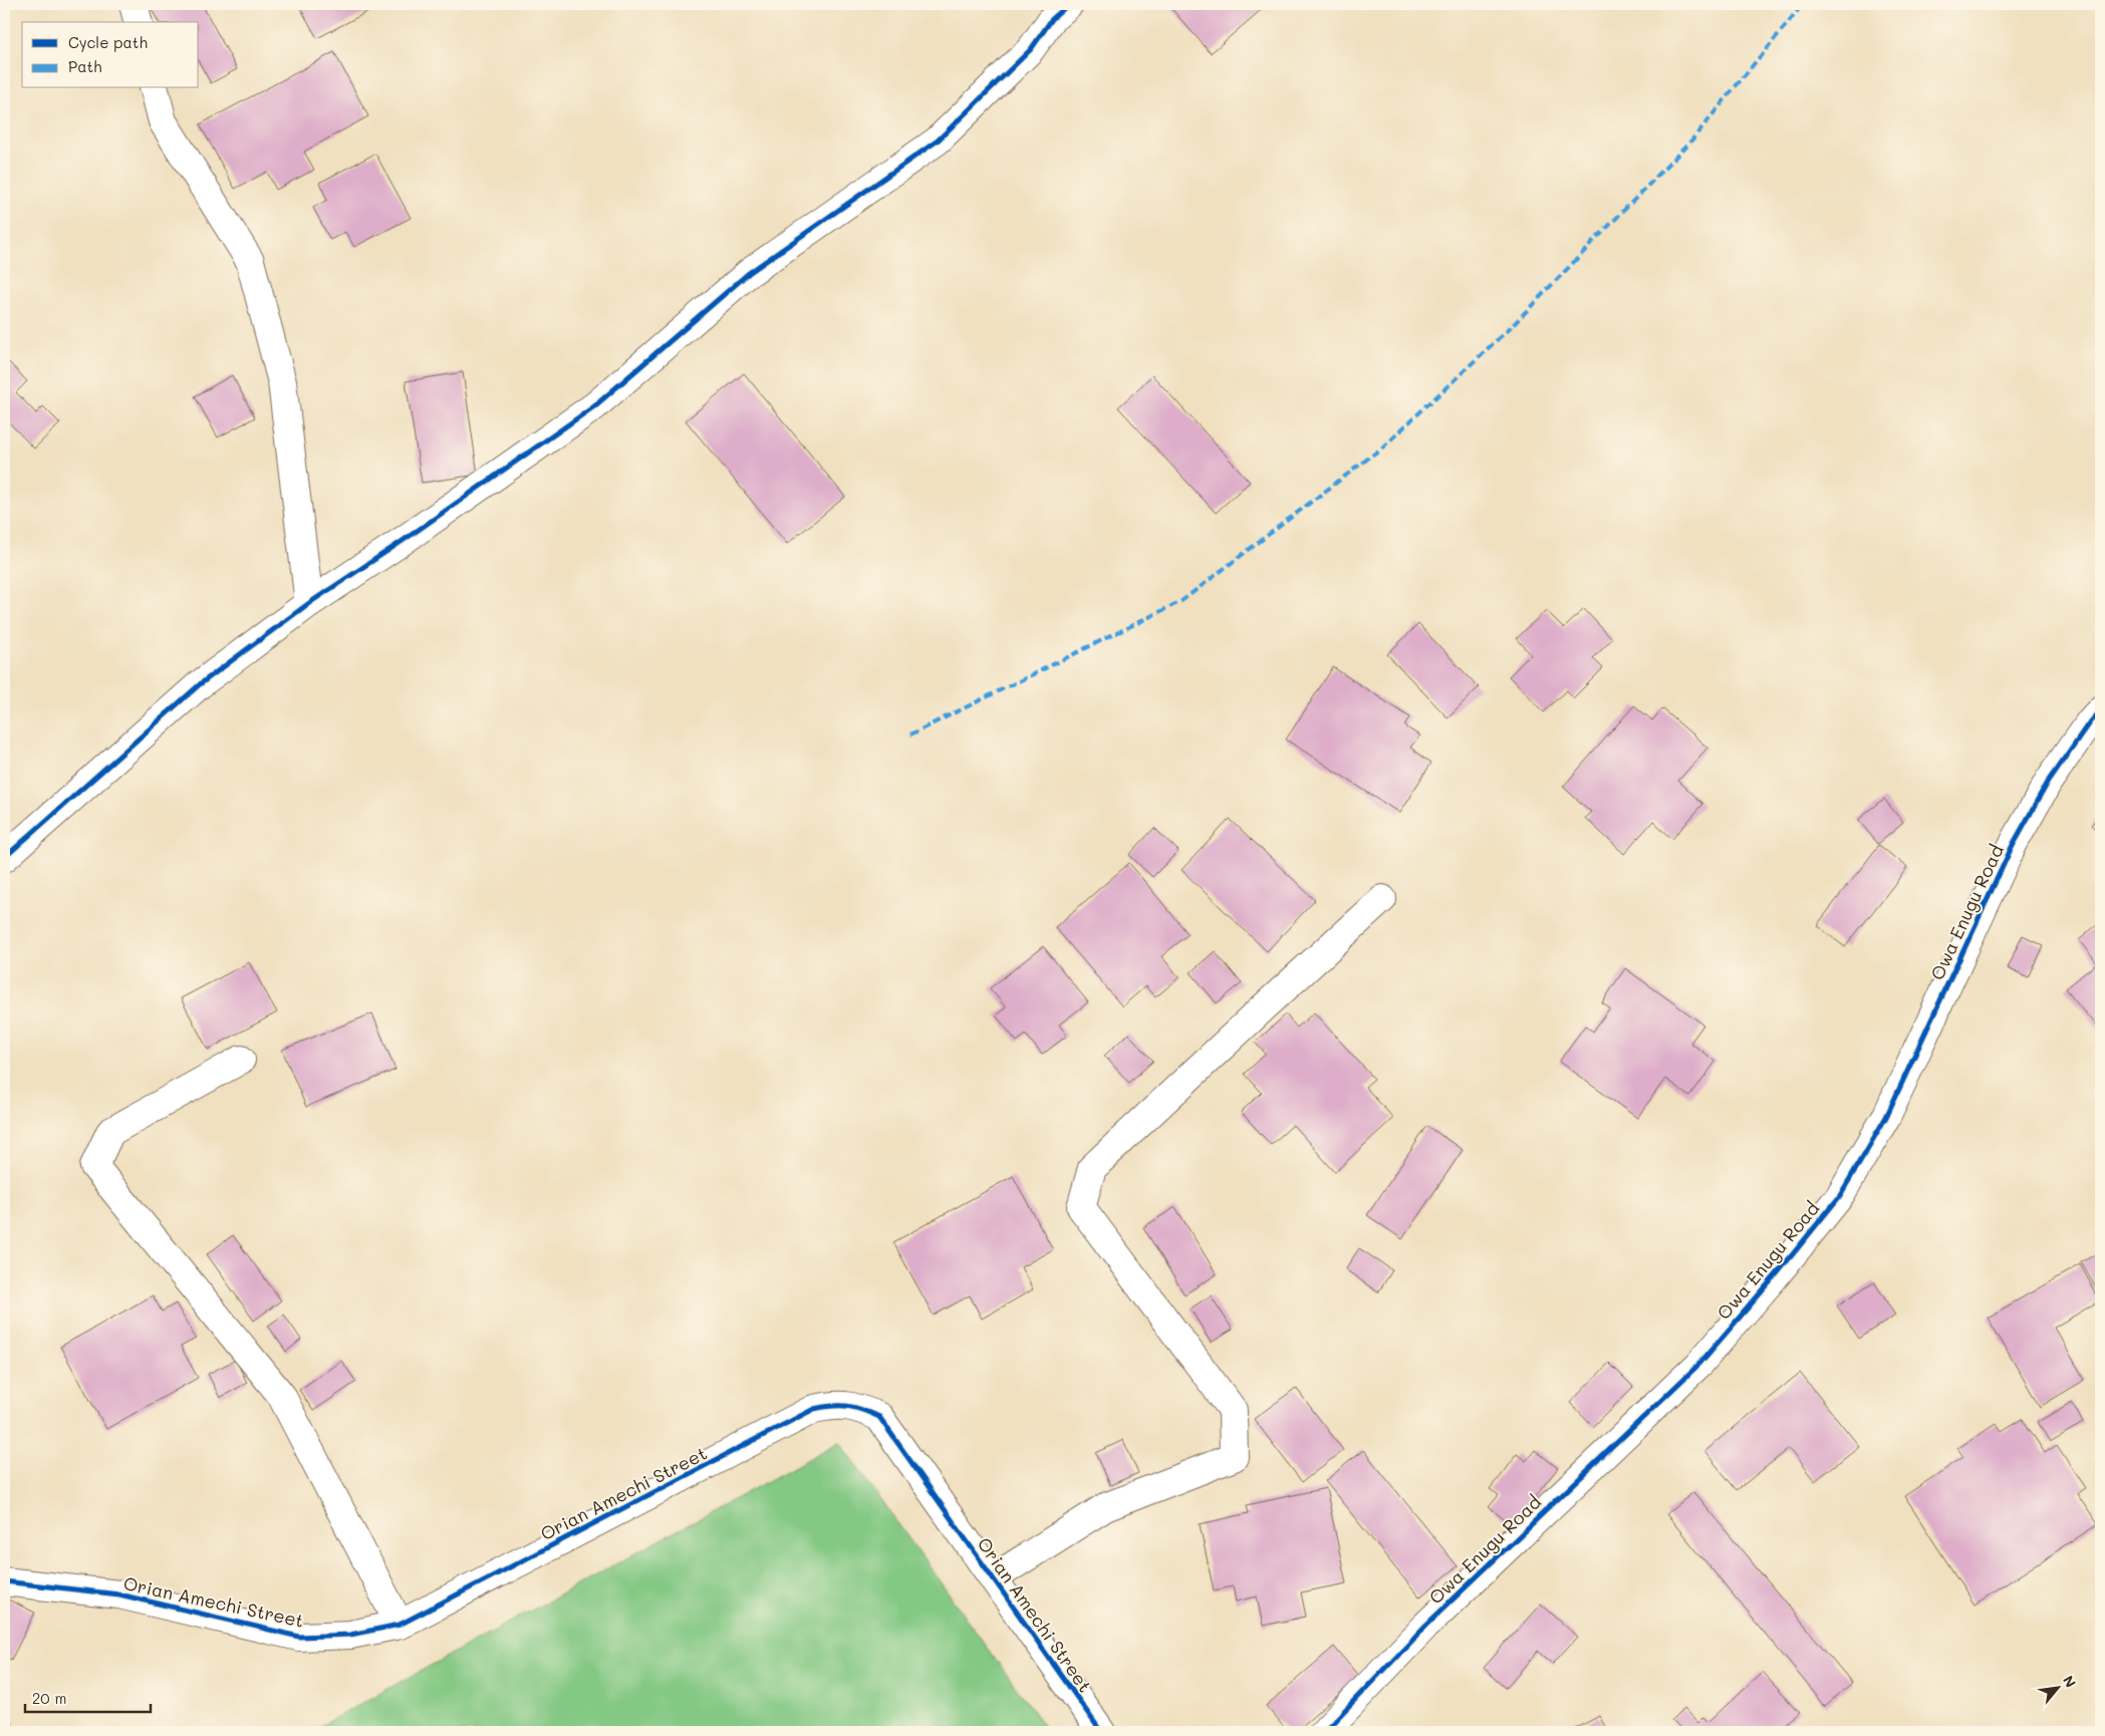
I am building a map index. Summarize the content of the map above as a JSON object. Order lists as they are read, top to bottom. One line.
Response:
{"streets":{"street":["Owa Enugu Road","Orian Amechi Street"]},"legend":["Cycle path","Path"],"scale_bar":"20 m","north":"top right"}
